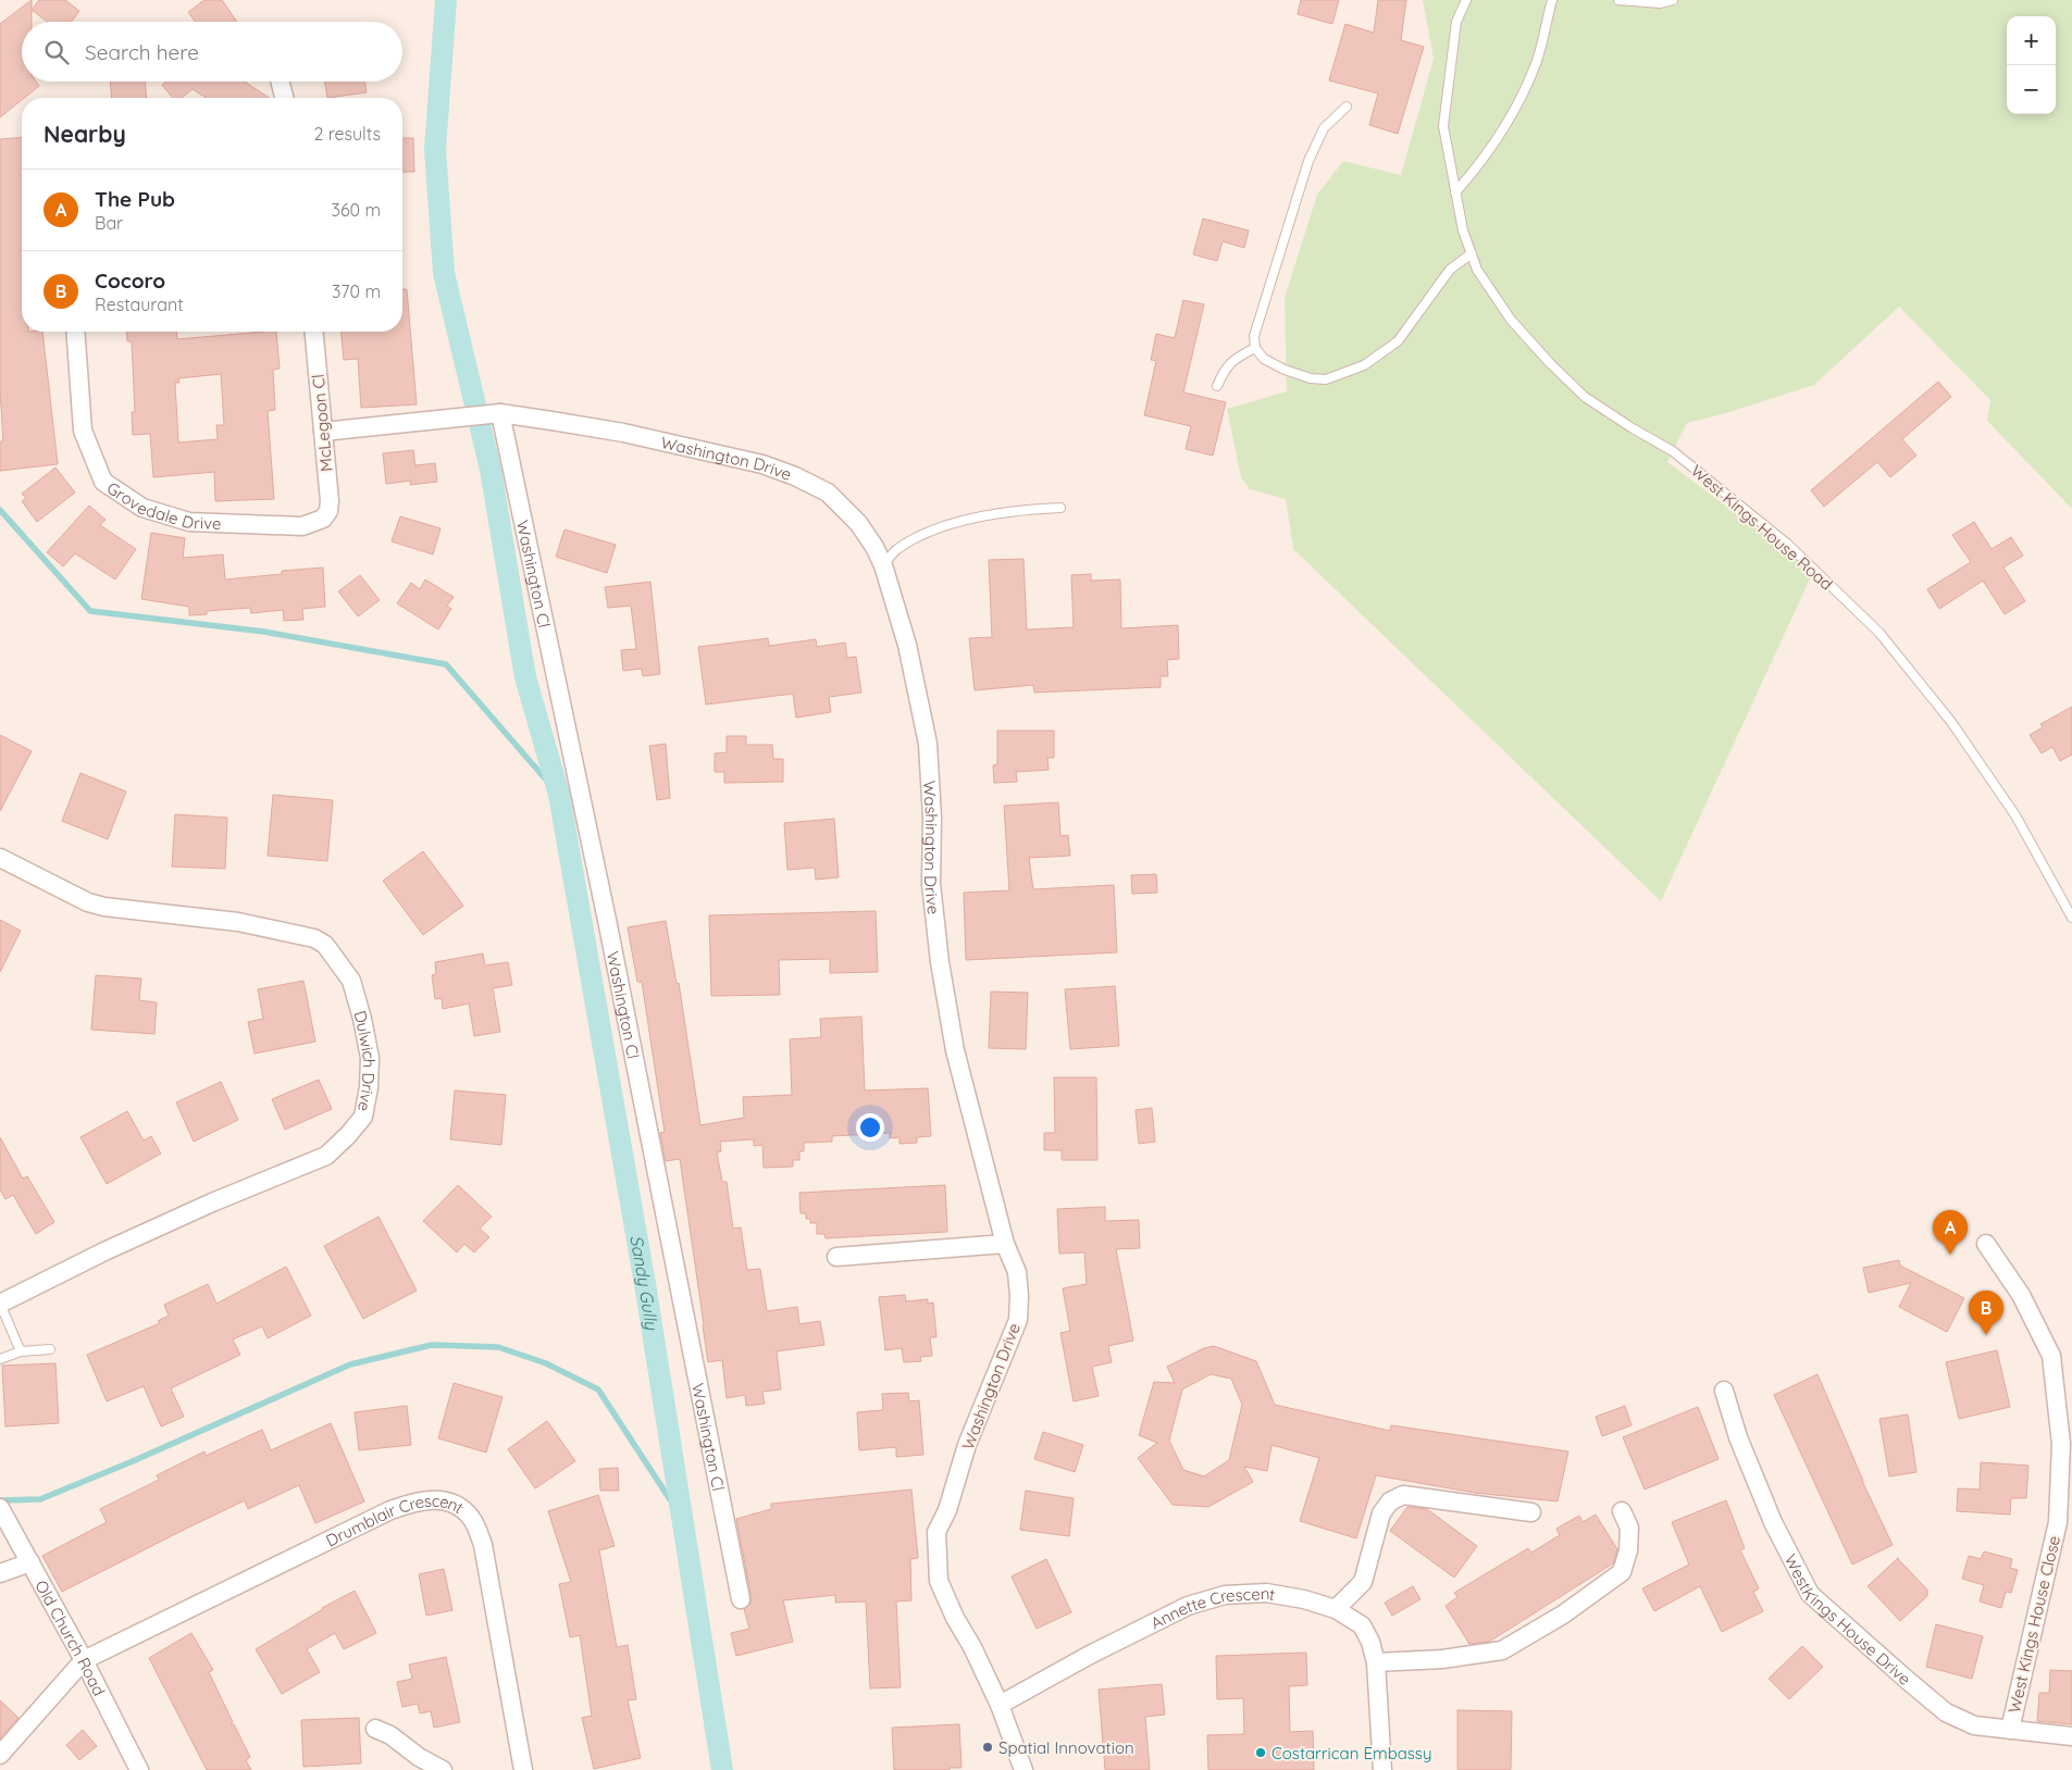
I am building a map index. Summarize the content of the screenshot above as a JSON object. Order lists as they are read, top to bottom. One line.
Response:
{"streets":{"street":["McLegoon Cl","Washington Drive","Grovedale Drive","Washington Cl","Dulwich Drive","Drumblair Crescent","Annette Crescent","WestKings House Drive","West Kings House Close","Old Church Road"],"lane":["West Kings House Road"]},"crossings":[["McLegoon Cl","Washington Drive"],["McLegoon Cl","Grovedale Drive"],["Washington Drive","Washington Cl"],["Washington Drive","Annette Crescent"],["Drumblair Crescent","Old Church Road"],["WestKings House Drive","West Kings House Close"]],"water":["Sandy Gully"],"places":["Spatial Innovation","Costarrican Embassy"],"page":{"map_buttons":["+","−"],"search":"Search here","heading":["Nearby","2 results"],"list":[{"mark":"A","name":"The Pub","note":"Bar","value":"360 m"},{"mark":"B","name":"Cocoro","note":"Restaurant","value":"370 m"}],"pins":["A","B"]}}
